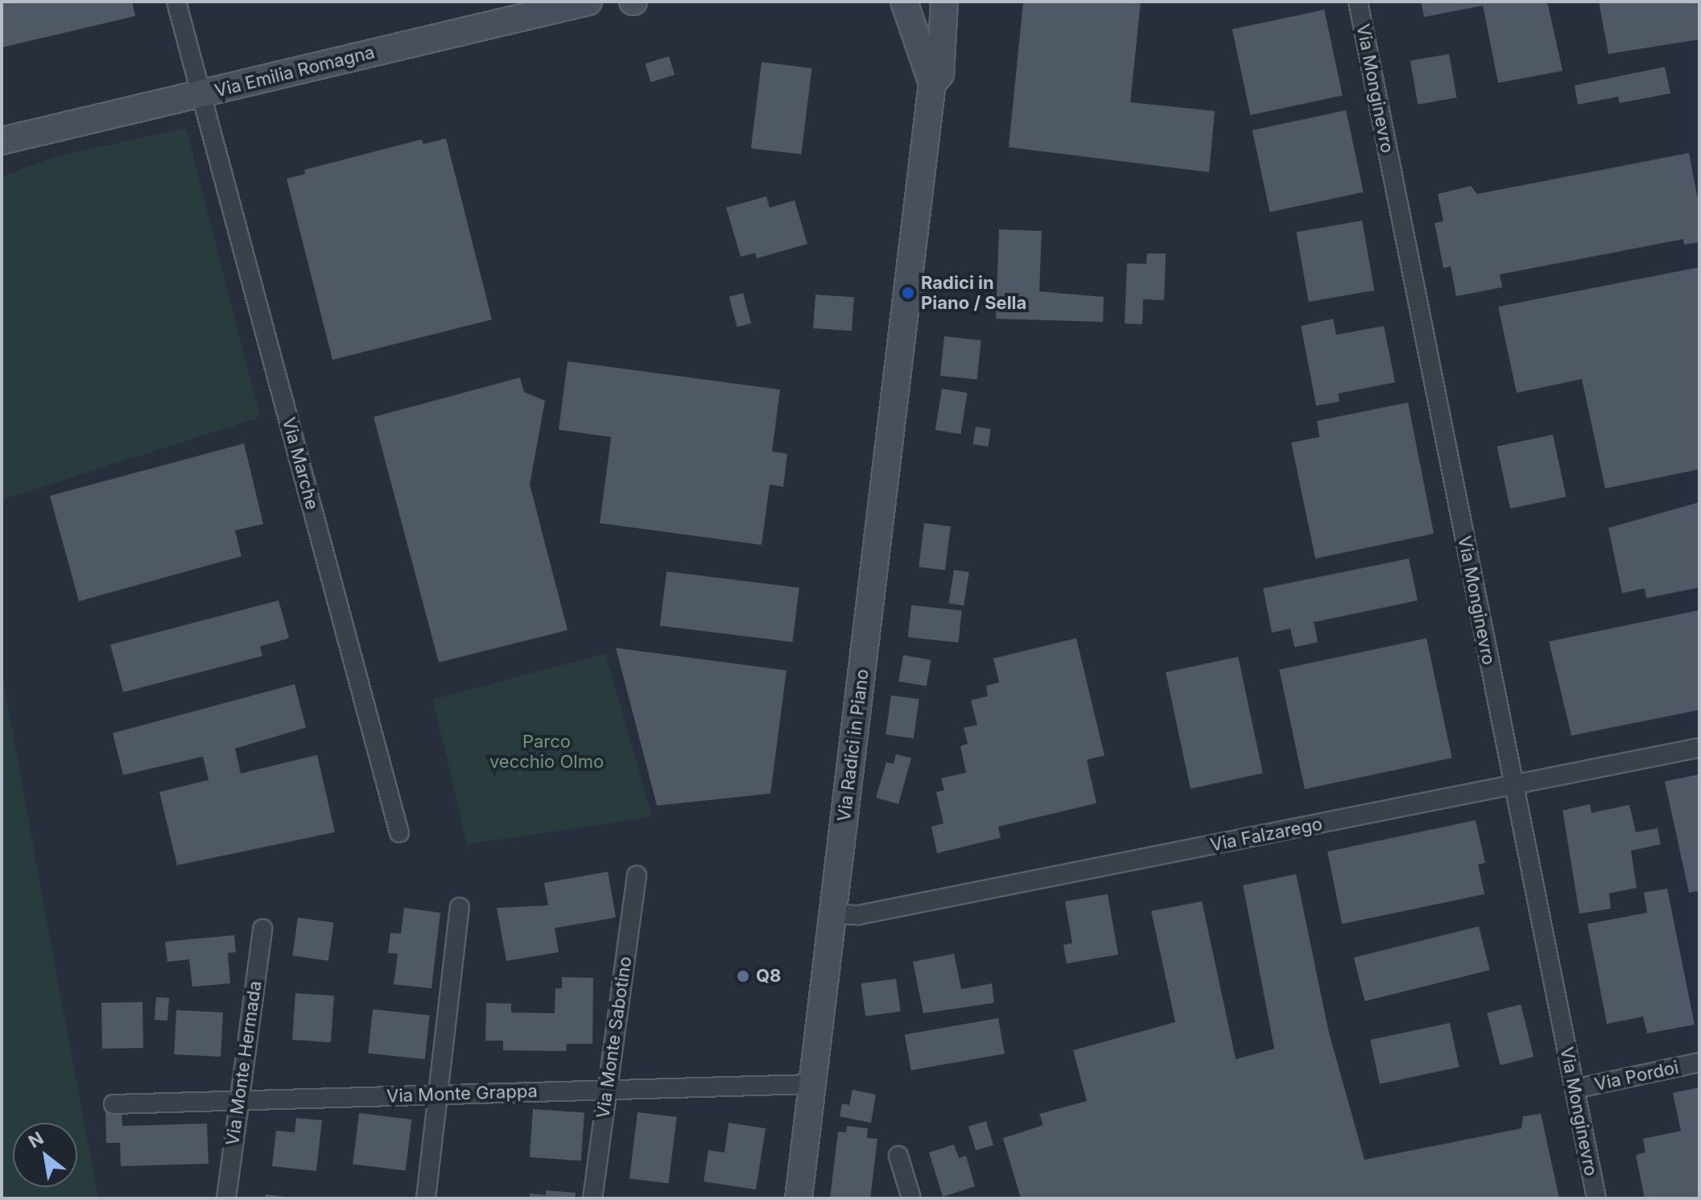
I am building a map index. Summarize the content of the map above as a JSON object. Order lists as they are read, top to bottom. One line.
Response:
{"streets":{"street":["Via Emilia Romagna","Via Monginevro","Via Marche","Via Radici in Piano","Via Falzarego","Via Monte Sabotino","Via Monte Hermada","Via Pordoi","Via Monte Grappa"]},"crossings":[["Via Emilia Romagna","Via Marche"],["Via Monginevro","Via Falzarego"],["Via Monginevro","Via Pordoi"],["Via Radici in Piano","Via Falzarego"],["Via Radici in Piano","Via Monte Grappa"],["Via Monte Sabotino","Via Monte Grappa"],["Via Monte Hermada","Via Monte Grappa"]],"parks":["Parco vecchio Olmo"],"places":["Radici in Piano / Sella","Q8"],"north":"top left"}
